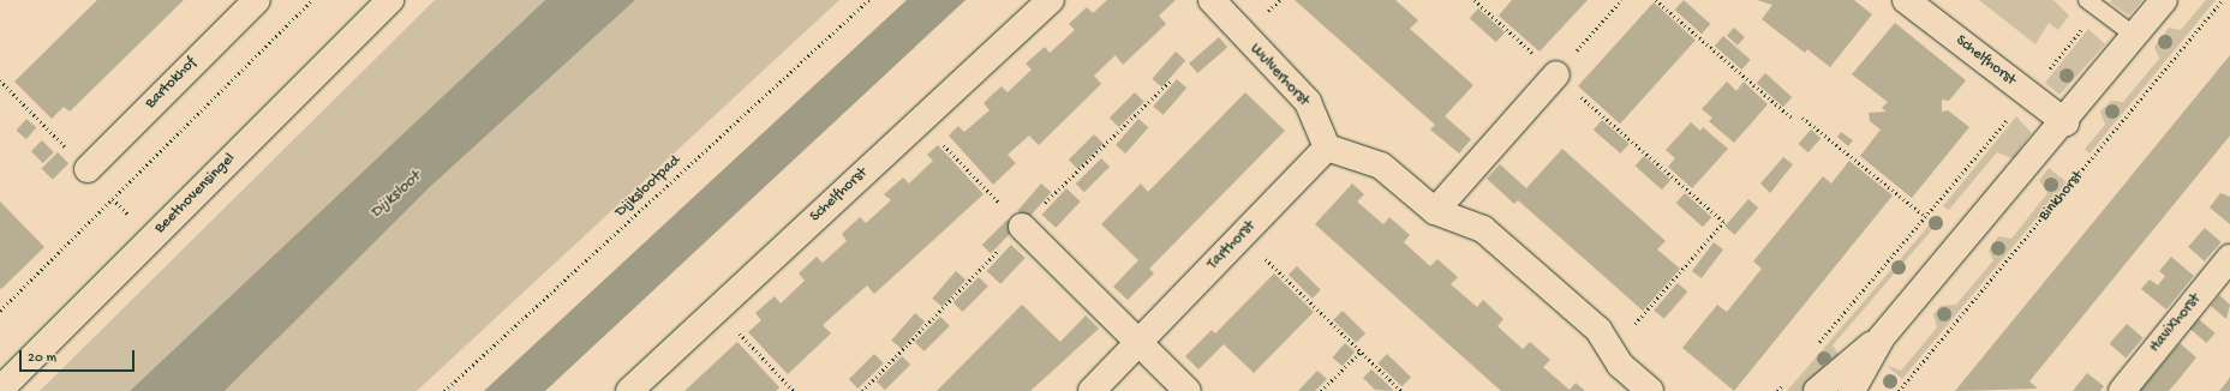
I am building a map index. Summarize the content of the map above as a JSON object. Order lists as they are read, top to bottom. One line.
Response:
{"streets":{"street":["Schelfhorst","Wulverhorst","Bartokhof","Beethovensingel","Tarthorst","Havixhorst"],"path":["Dijkslootpad","Binkhorst"]},"crossings":[["Wulverhorst","Tarthorst"]],"water":["Dijksloot"],"scale_bar":"20 m"}
